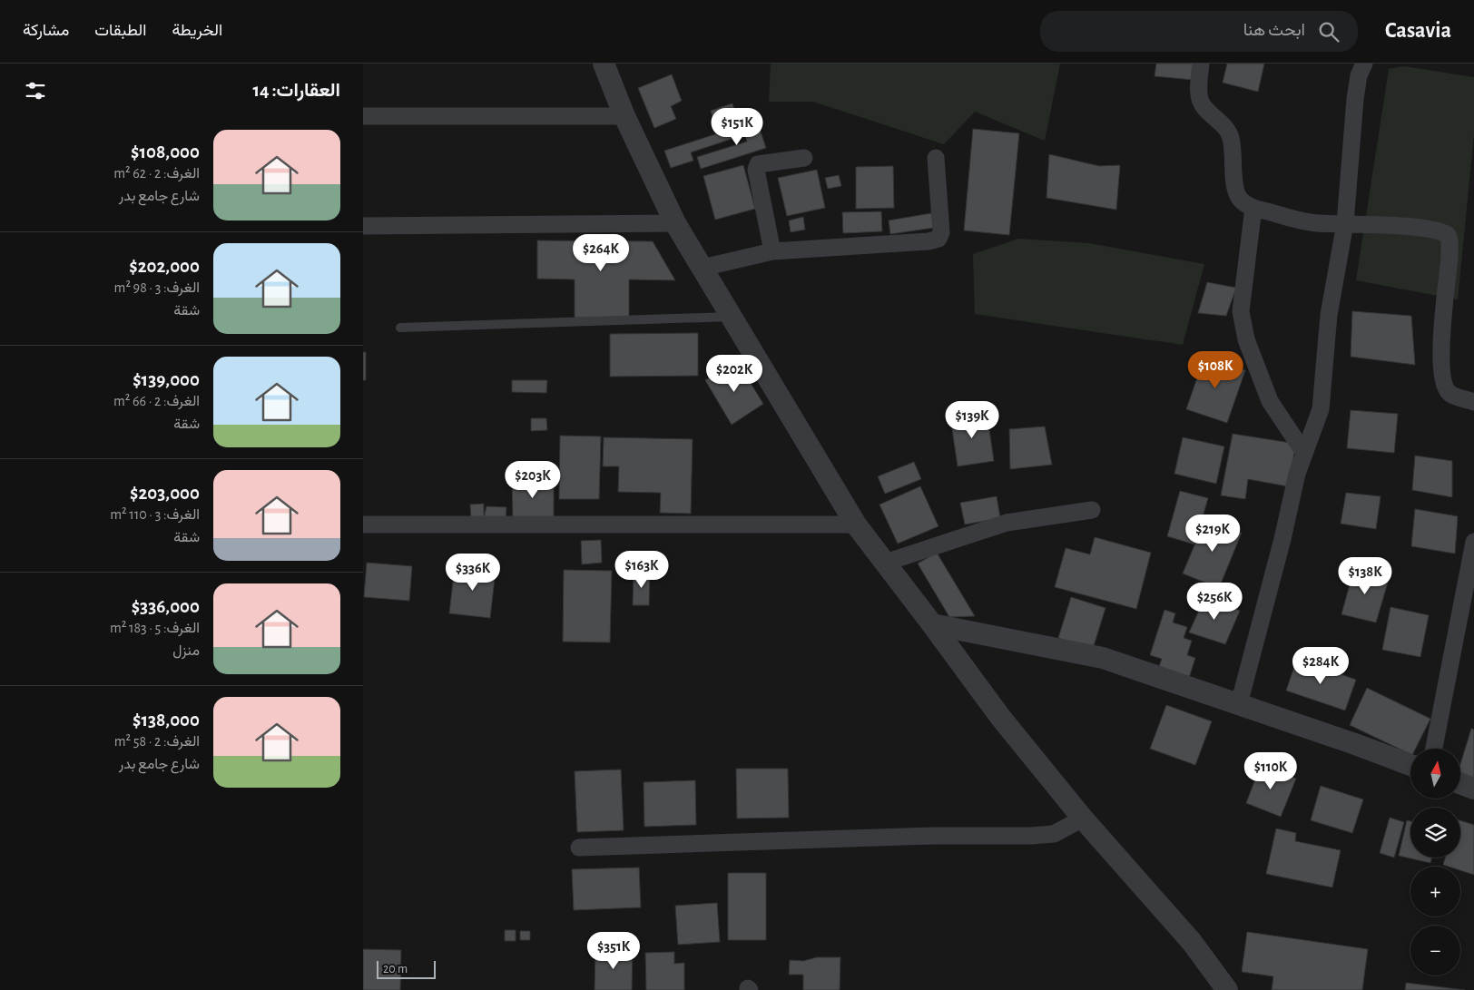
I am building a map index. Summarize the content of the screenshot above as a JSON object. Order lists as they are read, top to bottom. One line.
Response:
{"scale_bar":"20 m","north":"top","page":{"header":"Casavia","search":"ابحث هنا","nav":["الخريطة","الطبقات","مشاركة"],"heading":"العقارات: 14","price":["$151K","$264K","$108K","$202K","$139K","$203K","$219K","$163K","$336K","$138K","$256K","$284K","$110K","$351K"],"list":[{"name":"$108,000","note":"الغرف: 2 · 62 m² · شارع جامع بدر"},{"name":"$202,000","note":"الغرف: 3 · 98 m² · شقة"},{"name":"$139,000","note":"الغرف: 2 · 66 m² · شقة"},{"name":"$203,000","note":"الغرف: 3 · 110 m² · شقة"},{"name":"$336,000","note":"الغرف: 5 · 183 m² · منزل"},{"name":"$138,000","note":"الغرف: 2 · 58 m² · شارع جامع بدر"}],"map_buttons":["+","−"],"scale":"20 m"}}
